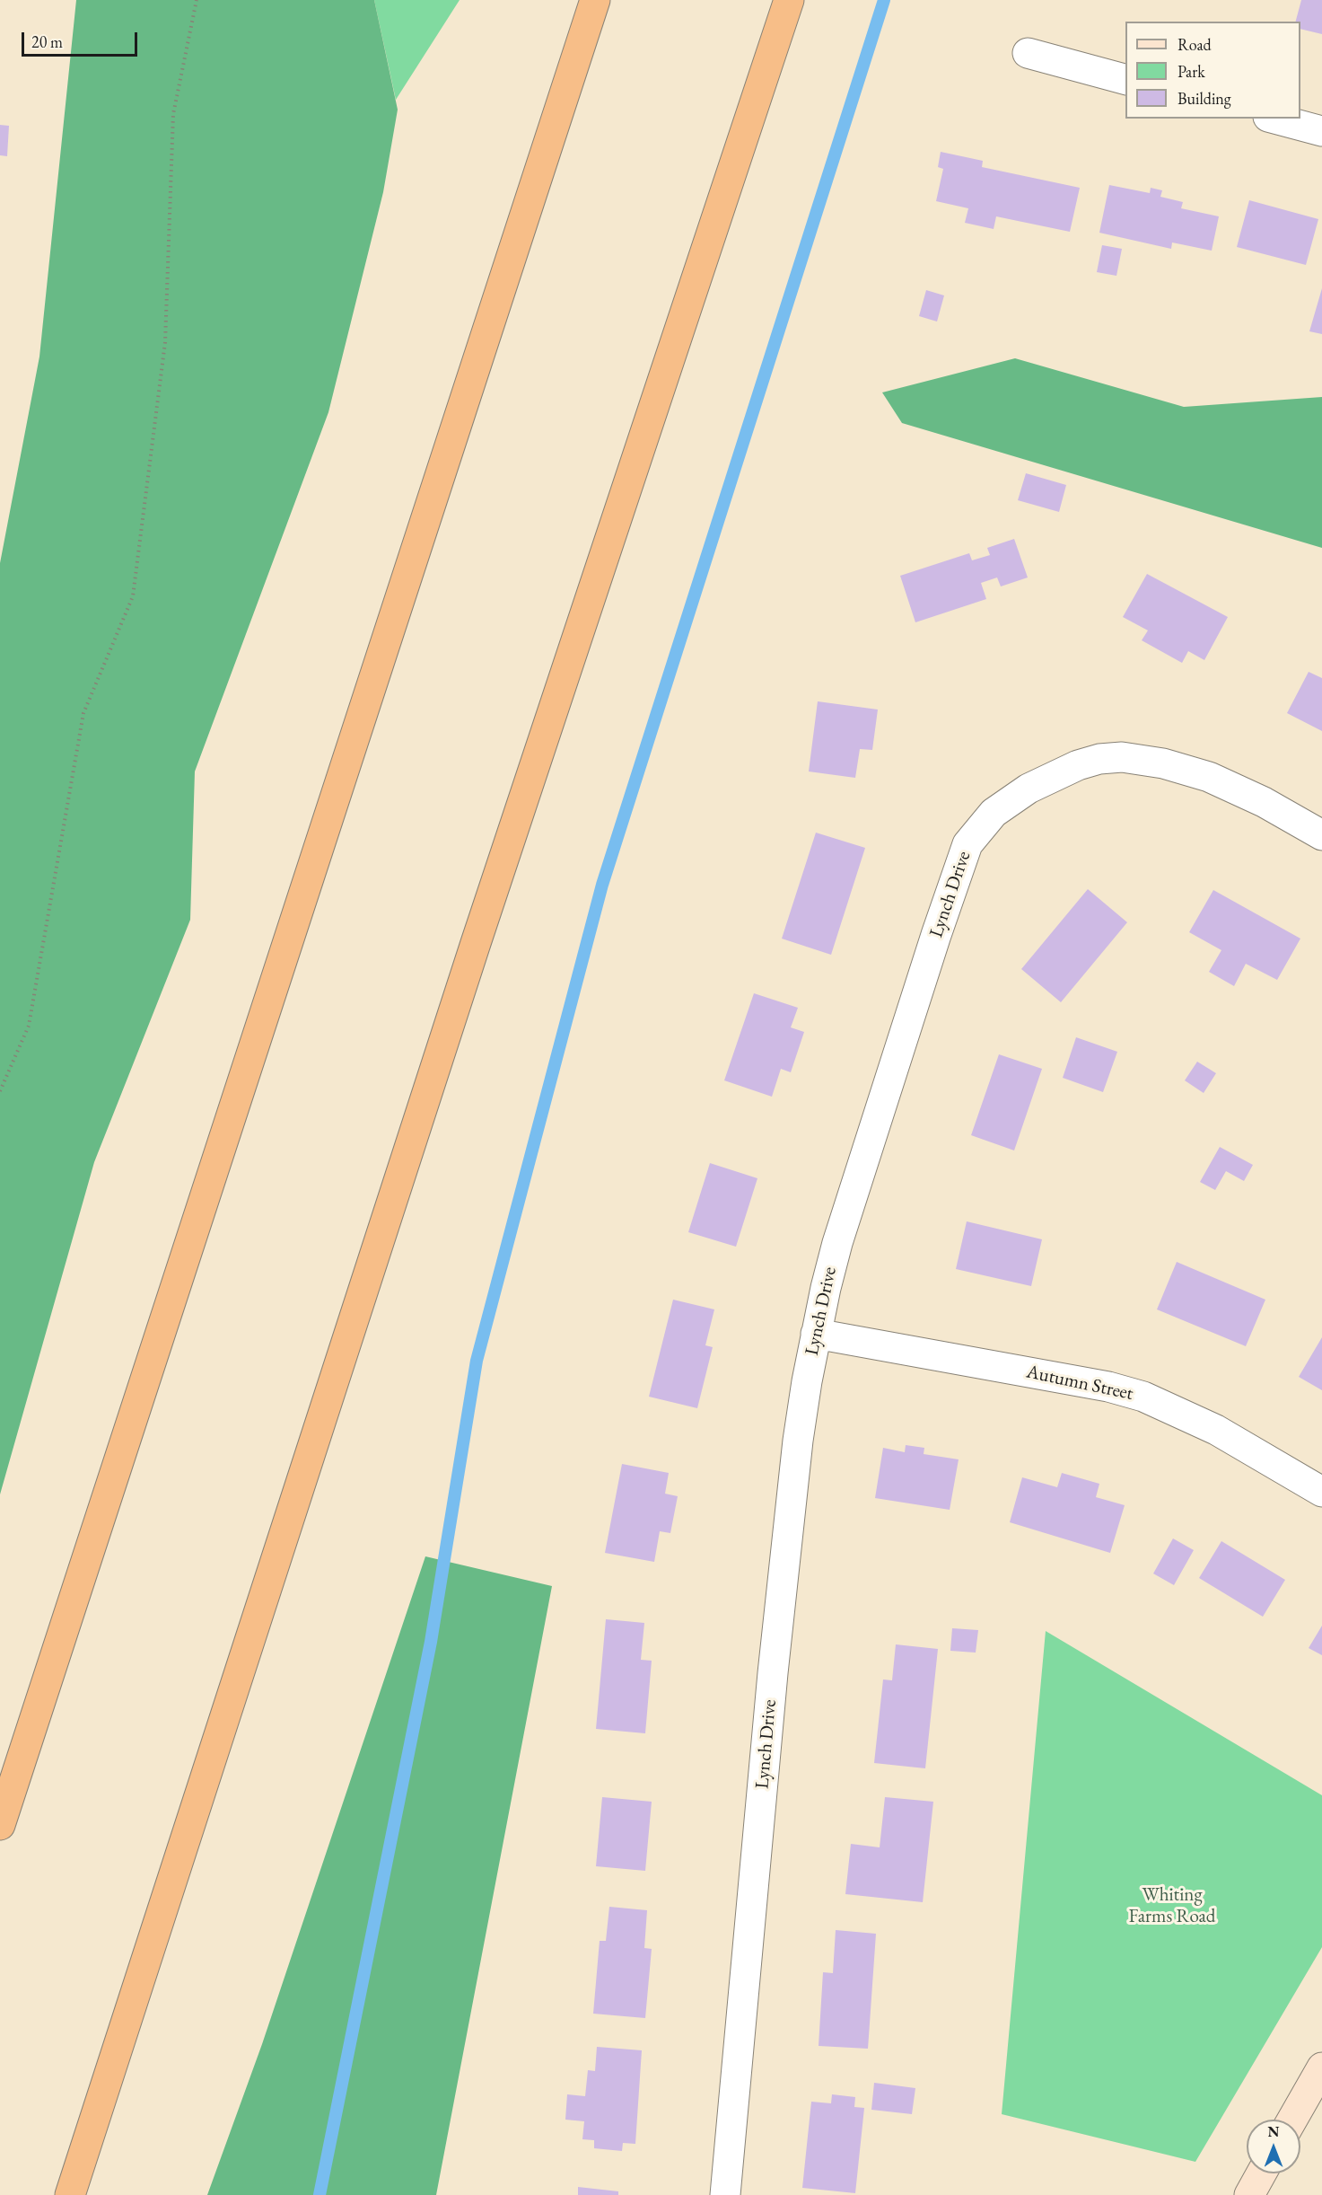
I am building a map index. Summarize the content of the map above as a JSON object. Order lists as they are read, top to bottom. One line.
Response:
{"streets":{"street":["Lynch Drive","Autumn Street"]},"crossings":[["Lynch Drive","Autumn Street"]],"parks":["Whiting Farms Road"],"legend":["Road","Park","Building"],"scale_bar":"20 m","north":"top"}
